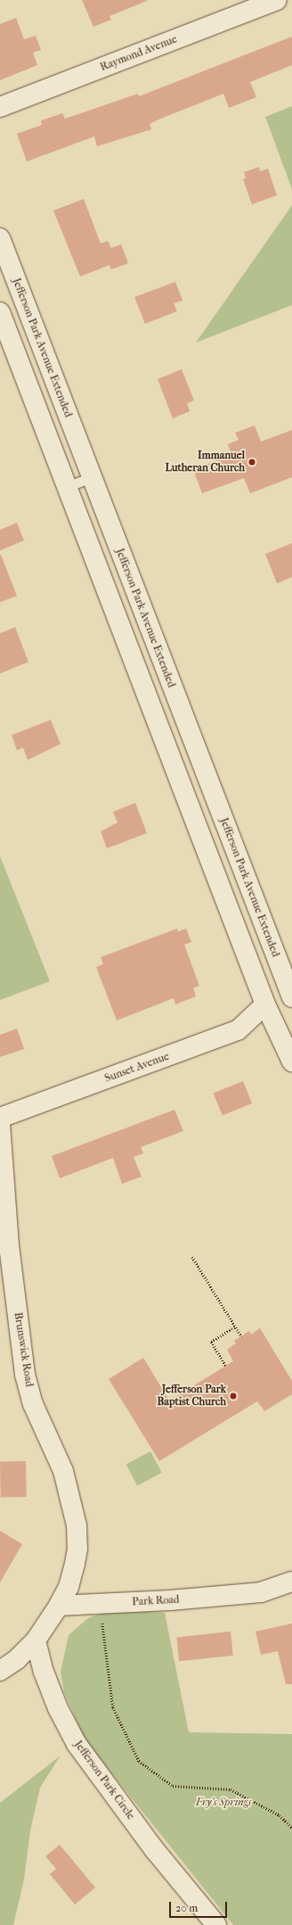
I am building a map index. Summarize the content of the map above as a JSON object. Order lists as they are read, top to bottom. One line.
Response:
{"streets":{"street":["Raymond Avenue","Jefferson Park Avenue Extended","Sunset Avenue","Brunswick Road","Park Road","Jefferson Park Circle"]},"crossings":[["Jefferson Park Avenue Extended","Sunset Avenue"],["Brunswick Road","Park Road"]],"parks":["Fry's Springs"],"places":["Immanuel Lutheran Church","Jefferson Park Baptist Church"],"scale_bar":"20 m"}
